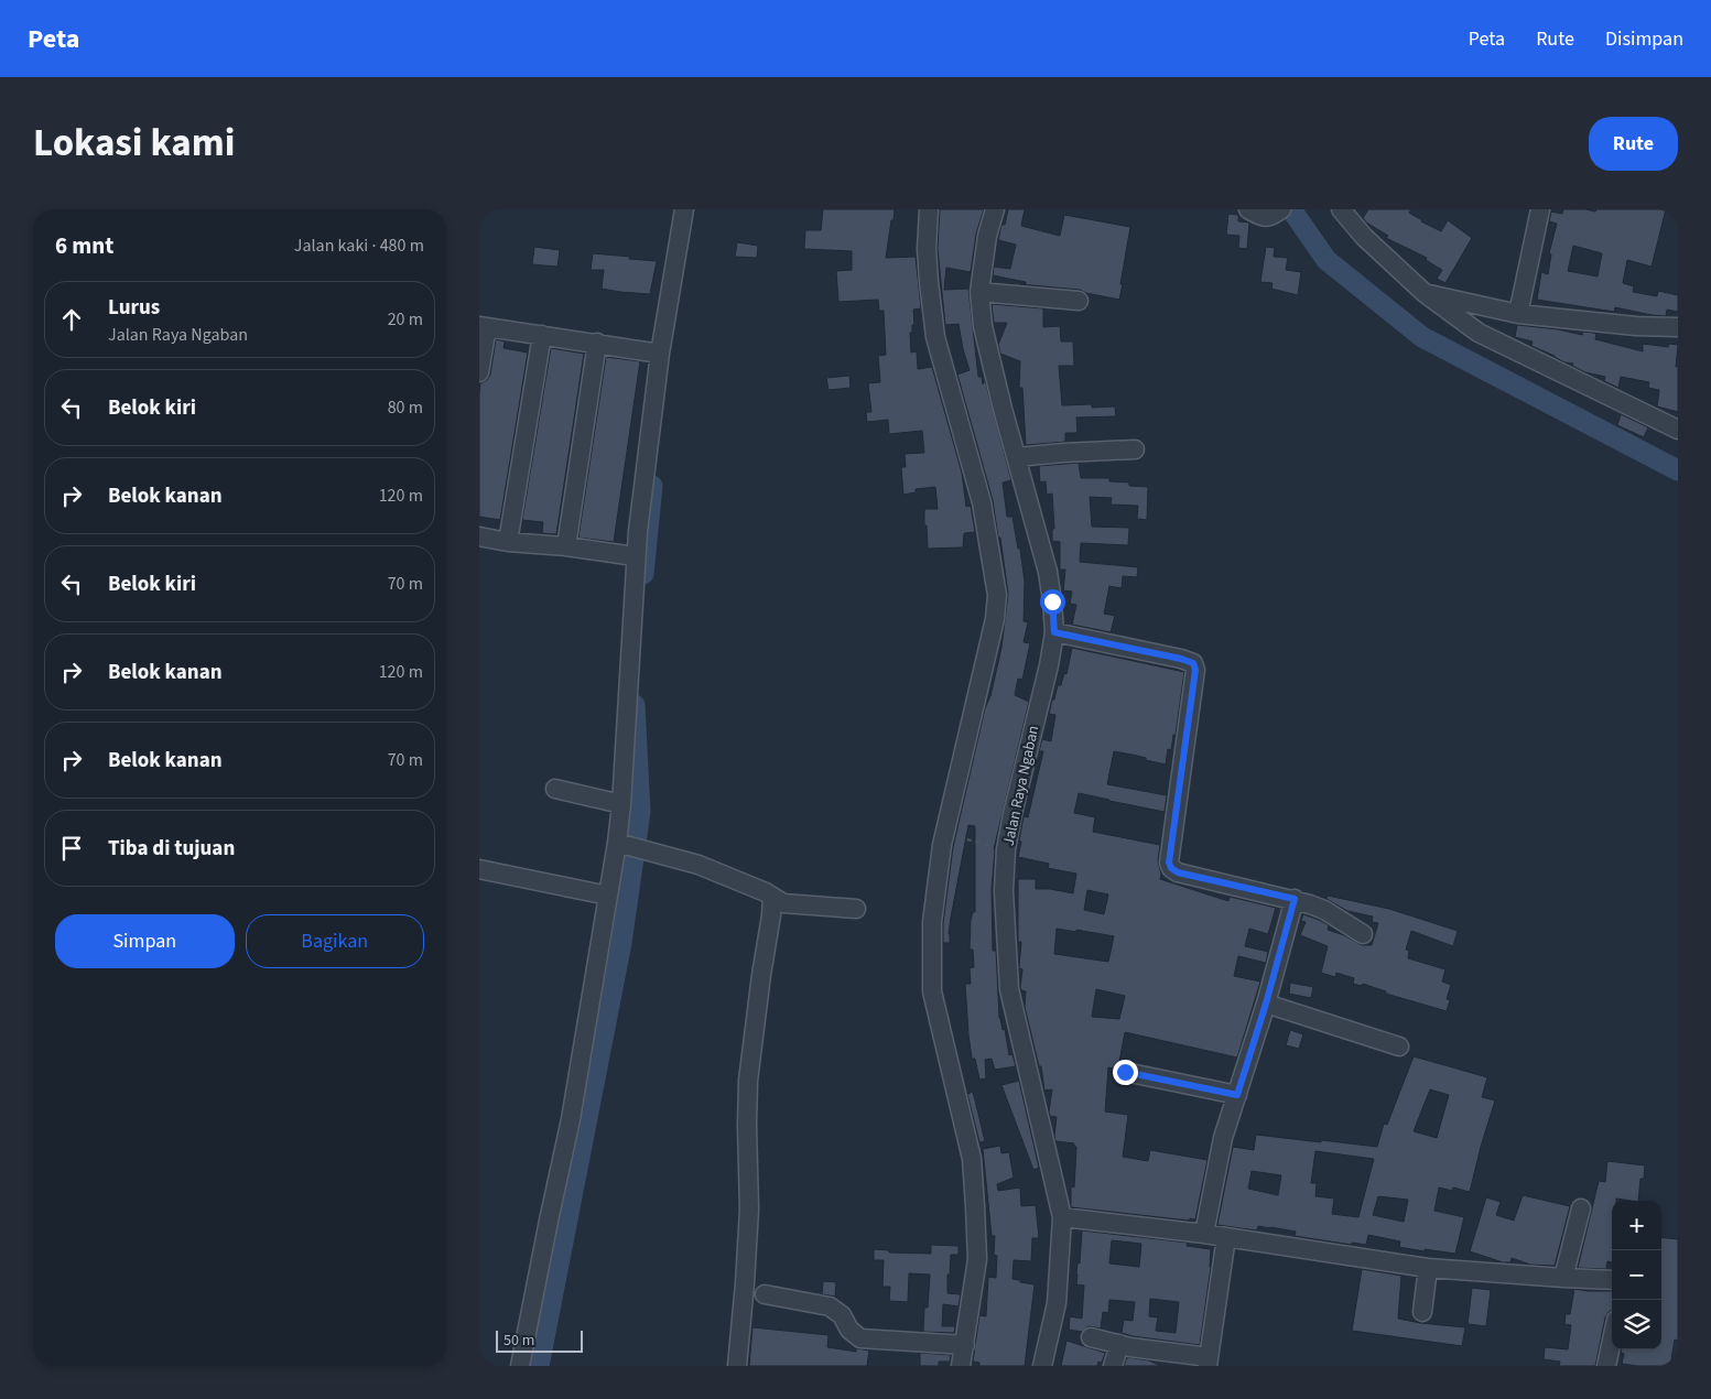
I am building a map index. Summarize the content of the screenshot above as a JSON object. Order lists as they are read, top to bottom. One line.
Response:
{"streets":{"street":["Jalan Raya Ngaban"]},"scale_bar":"50 m","page":{"header":"Peta","nav":["Peta","Rute","Disimpan"],"title":"Lokasi kami","buttons":["Rute",["Simpan","Bagikan"]],"heading":["6 mnt","Jalan kaki · 480 m"],"list":[["Lurus","Jalan Raya Ngaban","20 m"],["Belok kiri","80 m"],["Belok kanan","120 m"],["Belok kiri","70 m"],["Belok kanan","120 m"],["Belok kanan","70 m"],"Tiba di tujuan"],"map_buttons":["+","−"],"scale":"50 m"}}
